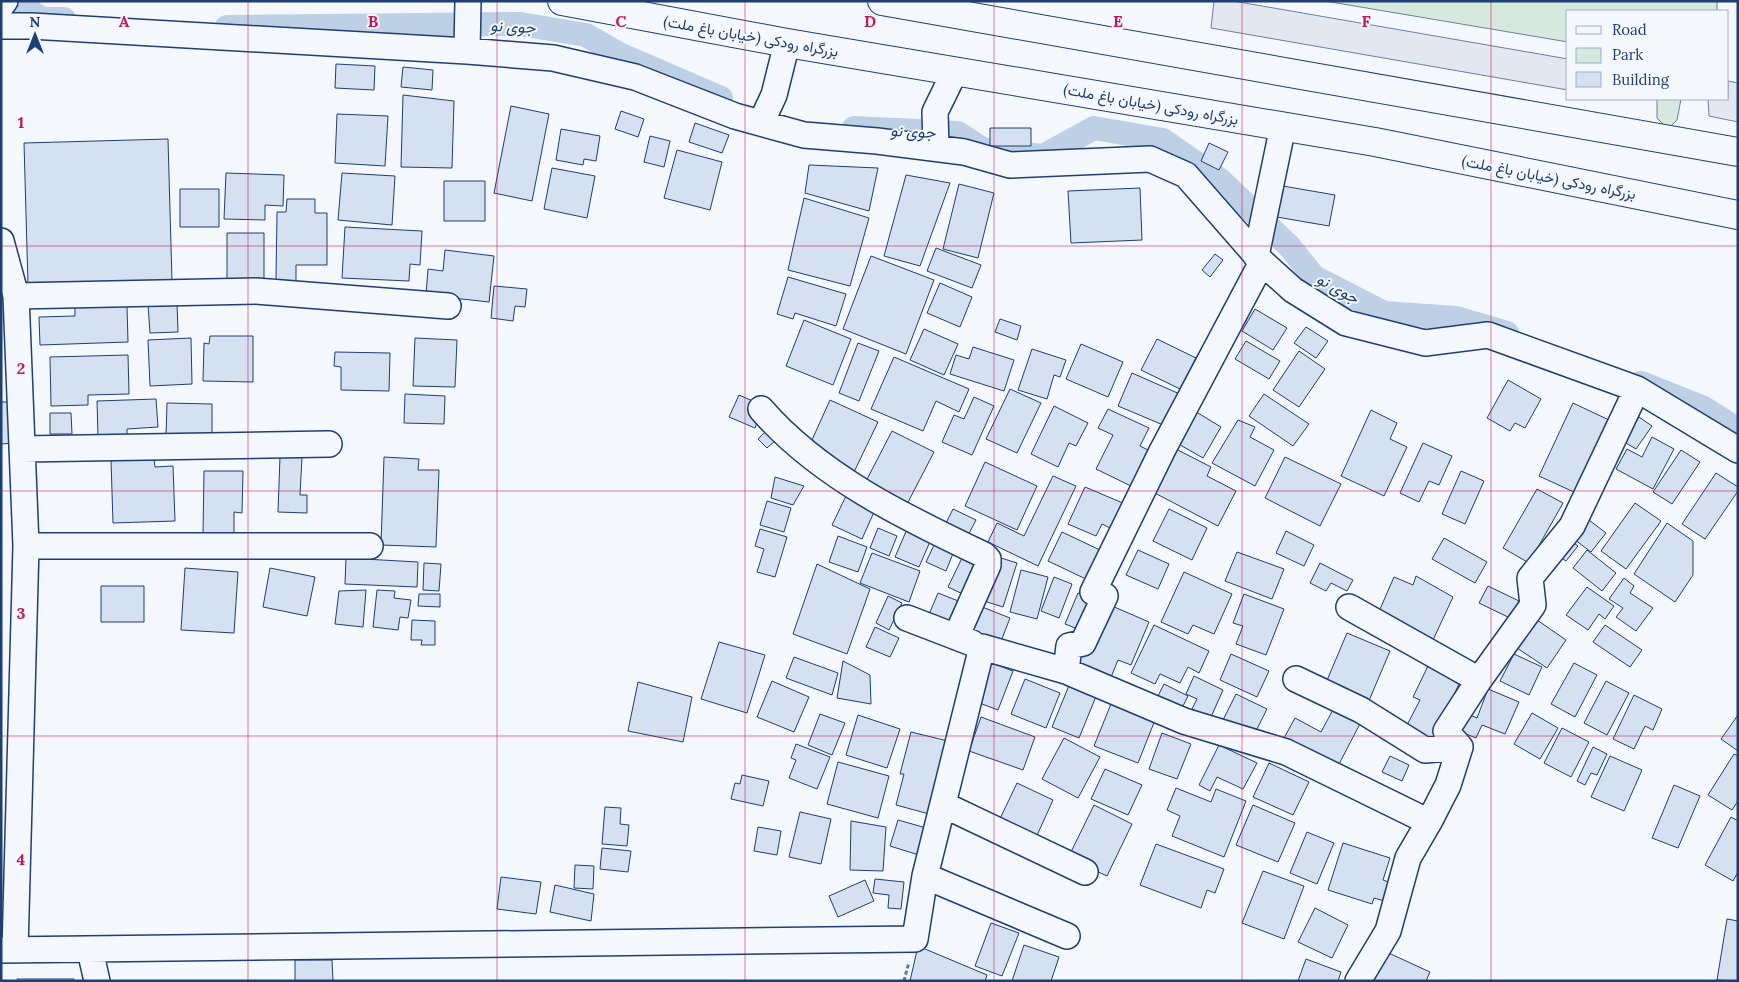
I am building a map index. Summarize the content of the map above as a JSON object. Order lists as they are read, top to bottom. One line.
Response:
{"streets":{"highway":["بزرگراه رودکی (خیابان باغ ملت)"]},"water":["جوی نو"],"legend":["Road","Park","Building"],"north":"top","grid":{"columns":["A","B","C","D","E","F"],"rows":["1","2","3","4"]}}
